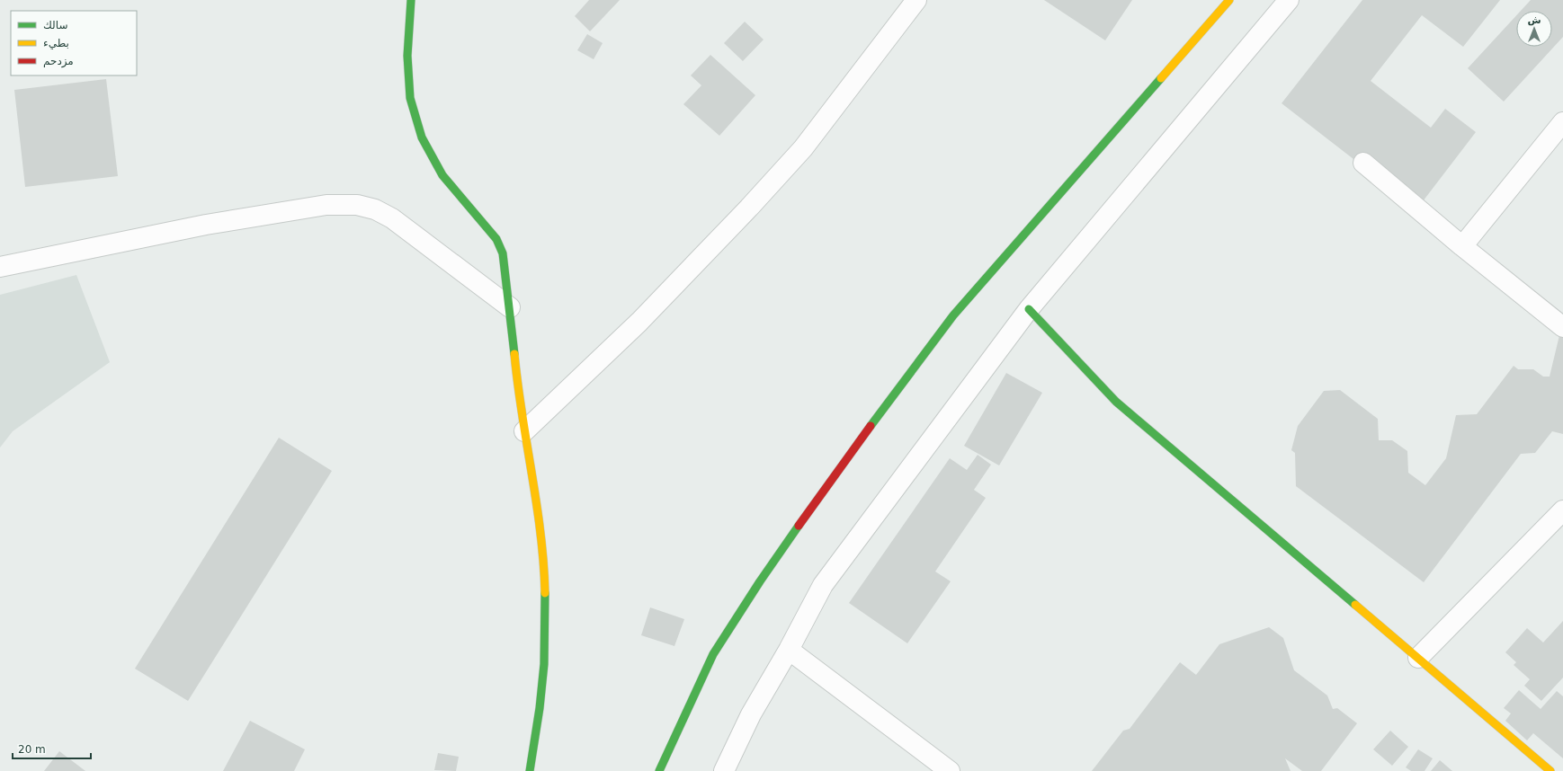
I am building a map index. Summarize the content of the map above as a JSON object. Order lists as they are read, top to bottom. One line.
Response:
{"legend":["سالك","بطيء","مزدحم"],"scale_bar":"20 m","north":"top"}
